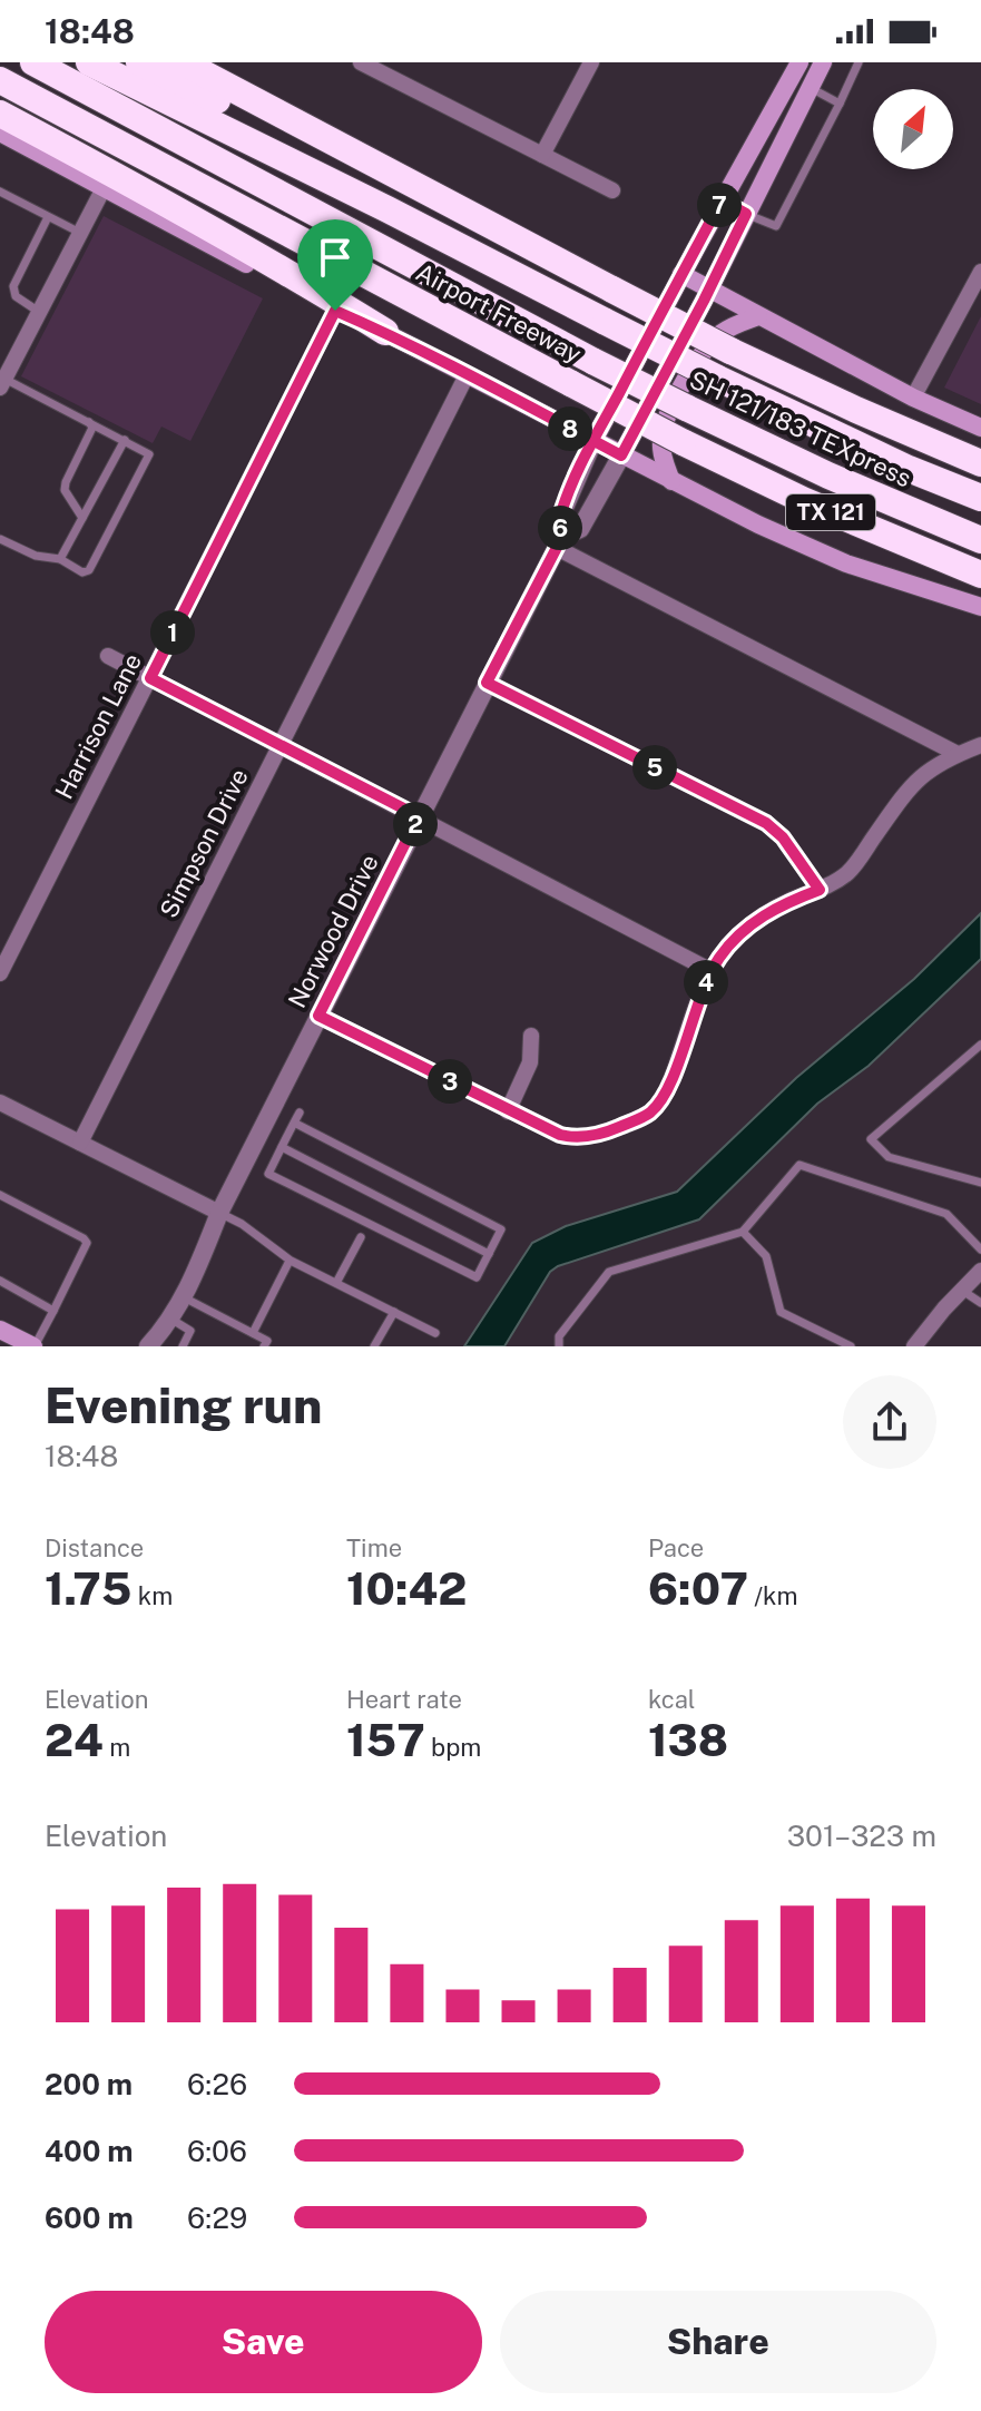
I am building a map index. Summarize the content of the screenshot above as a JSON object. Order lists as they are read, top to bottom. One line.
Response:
{"streets":{"highway":["Airport Freeway","SH 121/183 TEXpress","TX 121"],"main road":["Norwood Drive"],"street":["Harrison Lane","Simpson Drive"]},"north":"top right","page":{"status":"18:48","pins":["7","8","6","1","5","2","4","3"],"heading":["Evening run","18:48"],"stats":[["Distance","1.75 km"],["Time","10:42"],["Pace","6:07 /km"],["Elevation","24 m"],["Heart rate","157 bpm"],["kcal","138"]],"chart":["Elevation","301–323 m"],"list":[{"name":"200 m","note":"6:26"},{"name":"400 m","note":"6:06"},{"name":"600 m","note":"6:29"}],"buttons":["Save","Share"]}}
